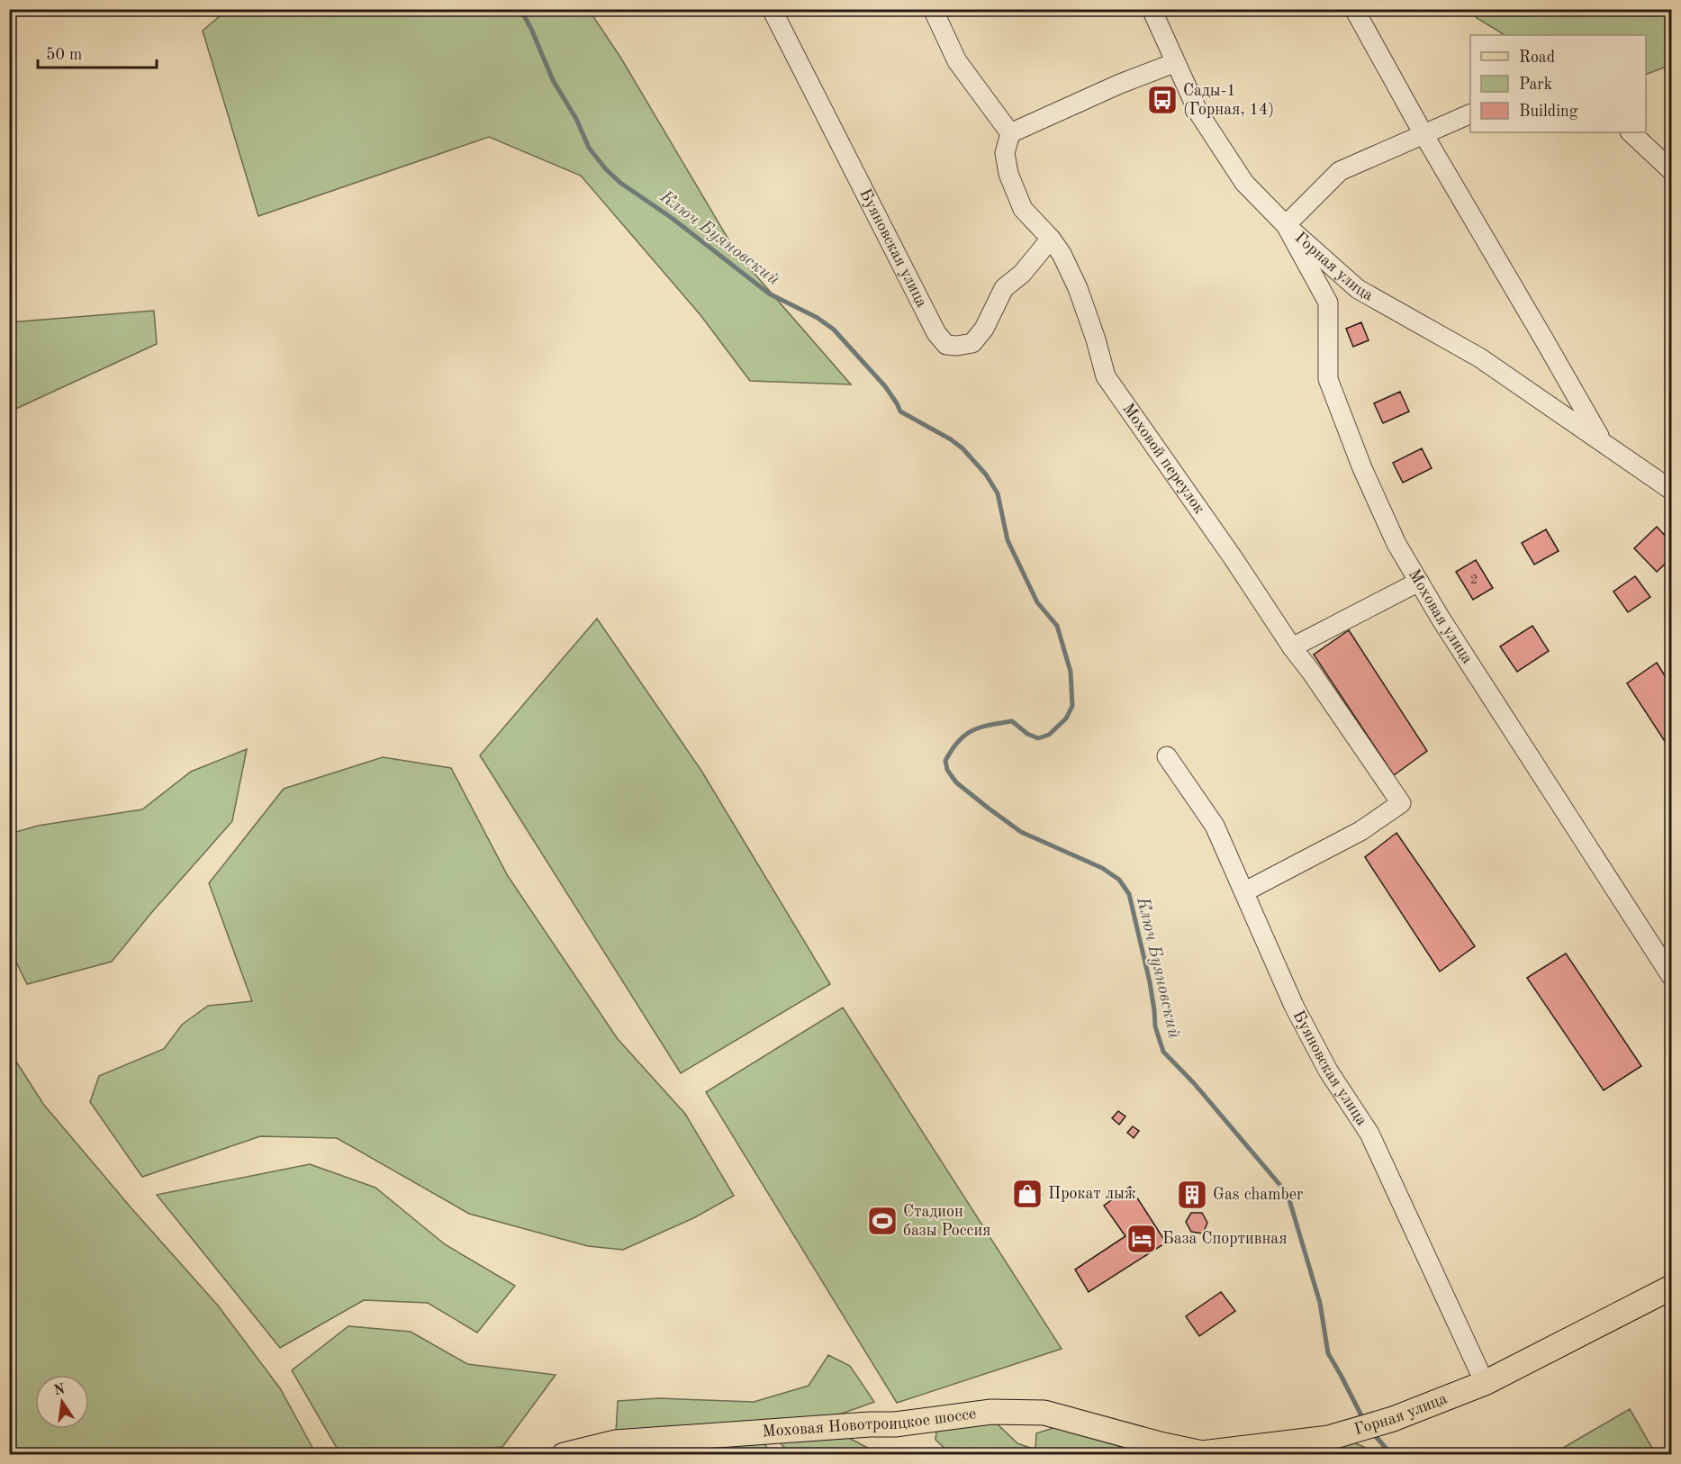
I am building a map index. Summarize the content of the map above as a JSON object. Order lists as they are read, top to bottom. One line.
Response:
{"streets":{"main road":["Горная улица","Моховая Новотроицкое шоссе"],"street":["Буяновская улица","Моховой переулок","Моховая улица"]},"crossings":[["Буяновская улица","Горная улица"],["Буяновская улица","Моховой переулок"],["Горная улица","Моховая улица"],["Горная улица","Моховая Новотроицкое шоссе"]],"water":["Ключ Буяновский"],"places":{"bus stop":["Сады-1 (Горная, 14)"],"shop":["Прокат лыж"],"building":["Gas chamber"],"sports":["Стадион базы Россия"],"hotel":["База Спортивная"]},"house_numbers":["2"],"legend":["Road","Park","Building"],"scale_bar":"50 m","north":"top"}
